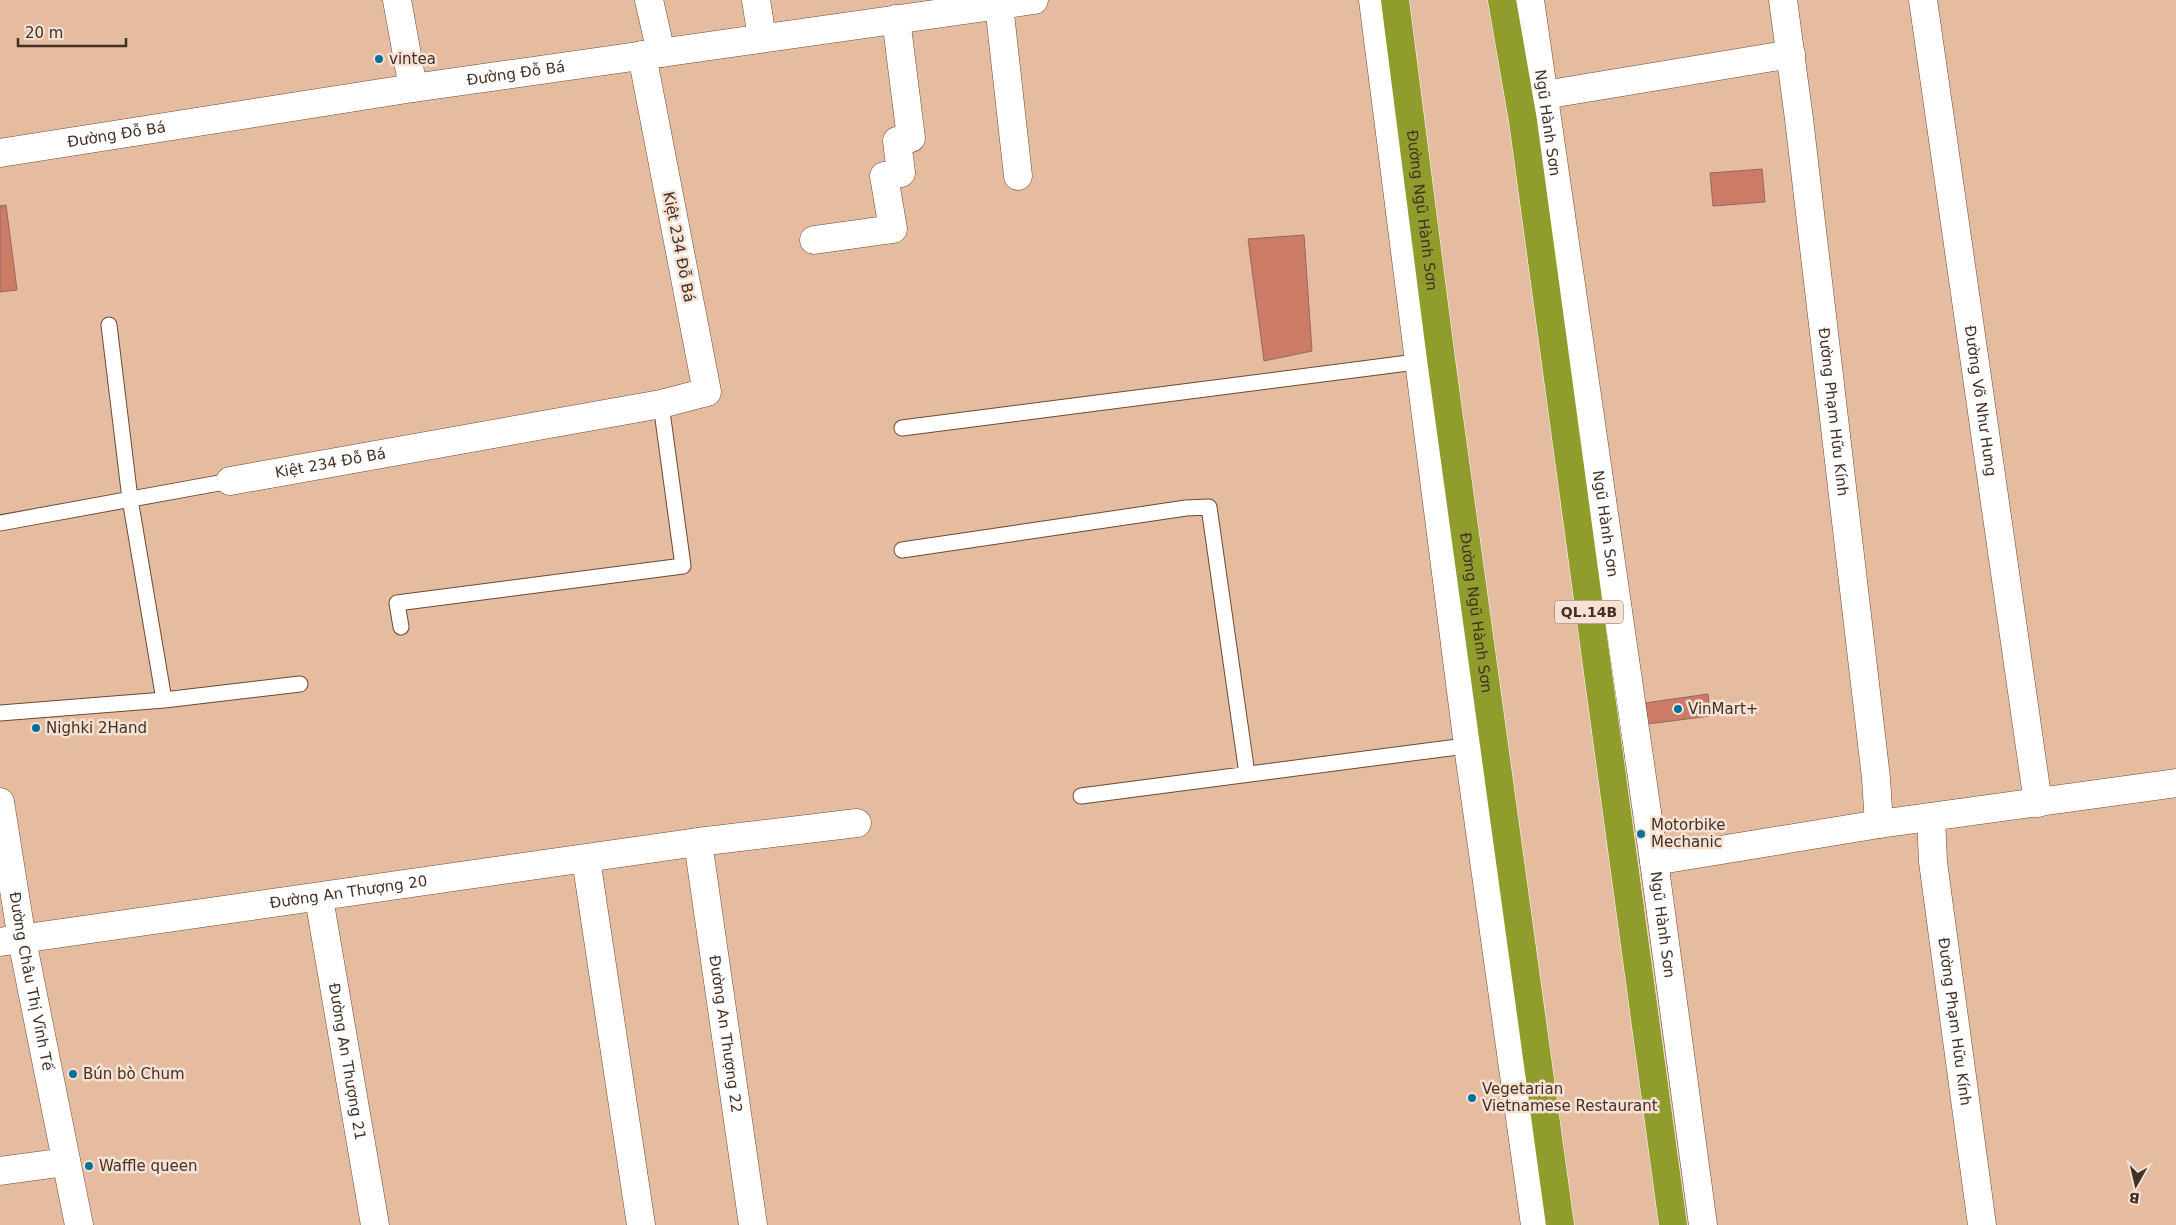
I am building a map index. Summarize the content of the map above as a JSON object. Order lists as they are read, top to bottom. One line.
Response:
{"streets":{"highway":["Ngũ Hành Sơn","Đường Ngũ Hành Sơn","QL.14B"],"street":["Đường Đỗ Bá","Kiệt 234 Đỗ Bá","Đường Võ Như Hưng","Đường Phạm Hữu Kính","Đường An Thượng 20","Đường Châu Thị Vĩnh Tế","Đường An Thượng 22","Đường An Thượng 21"]},"crossings":[["Đường Đỗ Bá","Kiệt 234 Đỗ Bá"],["Đường An Thượng 20","Đường Châu Thị Vĩnh Tế"],["Đường An Thượng 20","Đường An Thượng 22"],["Đường An Thượng 20","Đường An Thượng 21"]],"places":["vintea","VinMart+","Nighki 2Hand","Motorbike Mechanic","Bún bò Chum","Vegetarian Vietnamese Restaurant","Waffle queen"],"scale_bar":"20 m","north":"bottom"}
